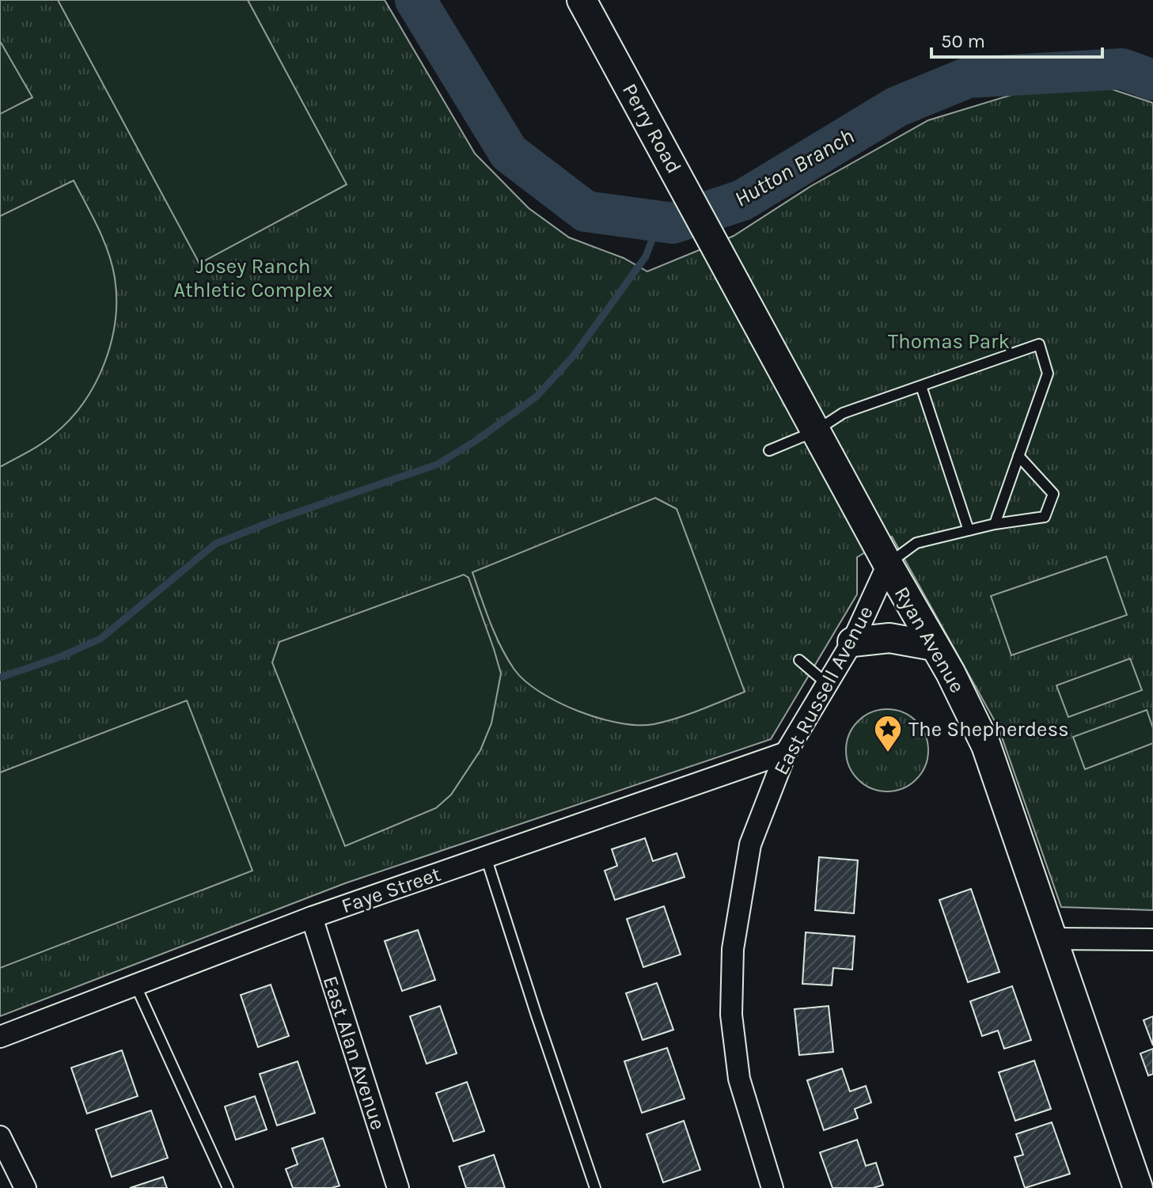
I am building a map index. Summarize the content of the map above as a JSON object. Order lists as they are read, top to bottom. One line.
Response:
{"streets":{"street":["Perry Road","Ryan Avenue","East Russell Avenue","Faye Street","East Alan Avenue"]},"crossings":[["Perry Road","Ryan Avenue"],["Ryan Avenue","East Russell Avenue"],["East Russell Avenue","Faye Street"],["Faye Street","East Alan Avenue"]],"water":["Hutton Branch"],"parks":["Josey Ranch Athletic Complex","Thomas Park"],"places":{"place":["The Shepherdess"]},"scale_bar":"50 m"}
